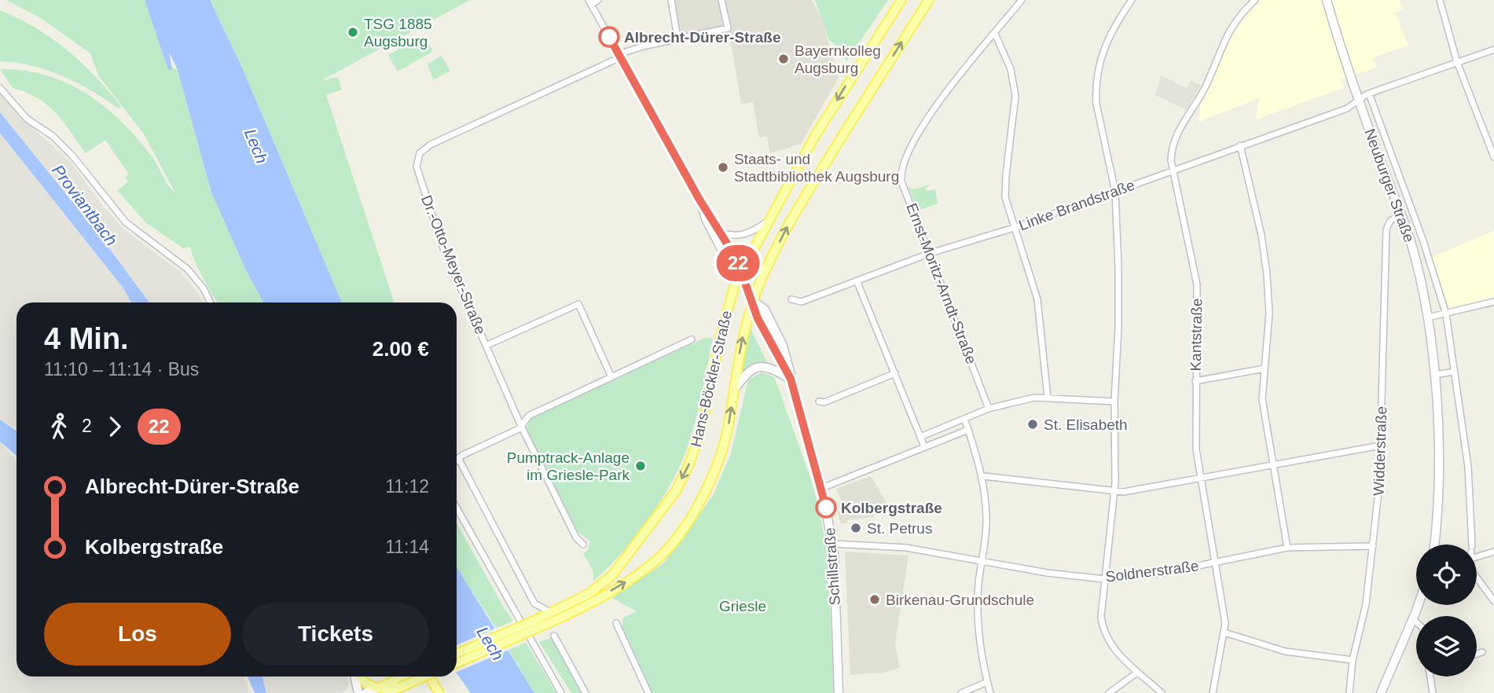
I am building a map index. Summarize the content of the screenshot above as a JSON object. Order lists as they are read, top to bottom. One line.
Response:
{"streets":{"main road":["Hans-Böckler-Straße"],"street":["Neuburger Straße","Linke Brandstraße","Dr.-Otto-Meyer-Straße","Ernst-Moritz-Arndt-Straße","Kantstraße","Widderstraße","Schillstraße","Soldnerstraße"]},"crossings":[["Neuburger Straße","Linke Brandstraße"],["Neuburger Straße","Widderstraße"],["Linke Brandstraße","Ernst-Moritz-Arndt-Straße"],["Linke Brandstraße","Kantstraße"],["Dr.-Otto-Meyer-Straße","Schillstraße"],["Kantstraße","Soldnerstraße"],["Hans-Böckler-Straße","Schillstraße"],["Widderstraße","Soldnerstraße"],["Schillstraße","Soldnerstraße"]],"water":["Lech","Proviantbach"],"parks":["Griesle"],"places":["TSG 1885 Augsburg","Albrecht-Dürer-Straße","Bayernkolleg Augsburg","Staats- und Stadtbibliothek Augsburg","St. Elisabeth","Pumptrack-Anlage im Griesle-Park","Kolbergstraße","St. Petrus","Birkenau-Grundschule"],"lines":["bus line 22"],"page":{"on_map":"22","heading":["4 Min.","11:10 – 11:14 · Bus","2.00 €"],"legs":["2","22"],"list":[{"name":"Albrecht-Dürer-Straße","value":"11:12"},{"name":"Kolbergstraße","value":"11:14"}],"buttons":["Los","Tickets"]}}
